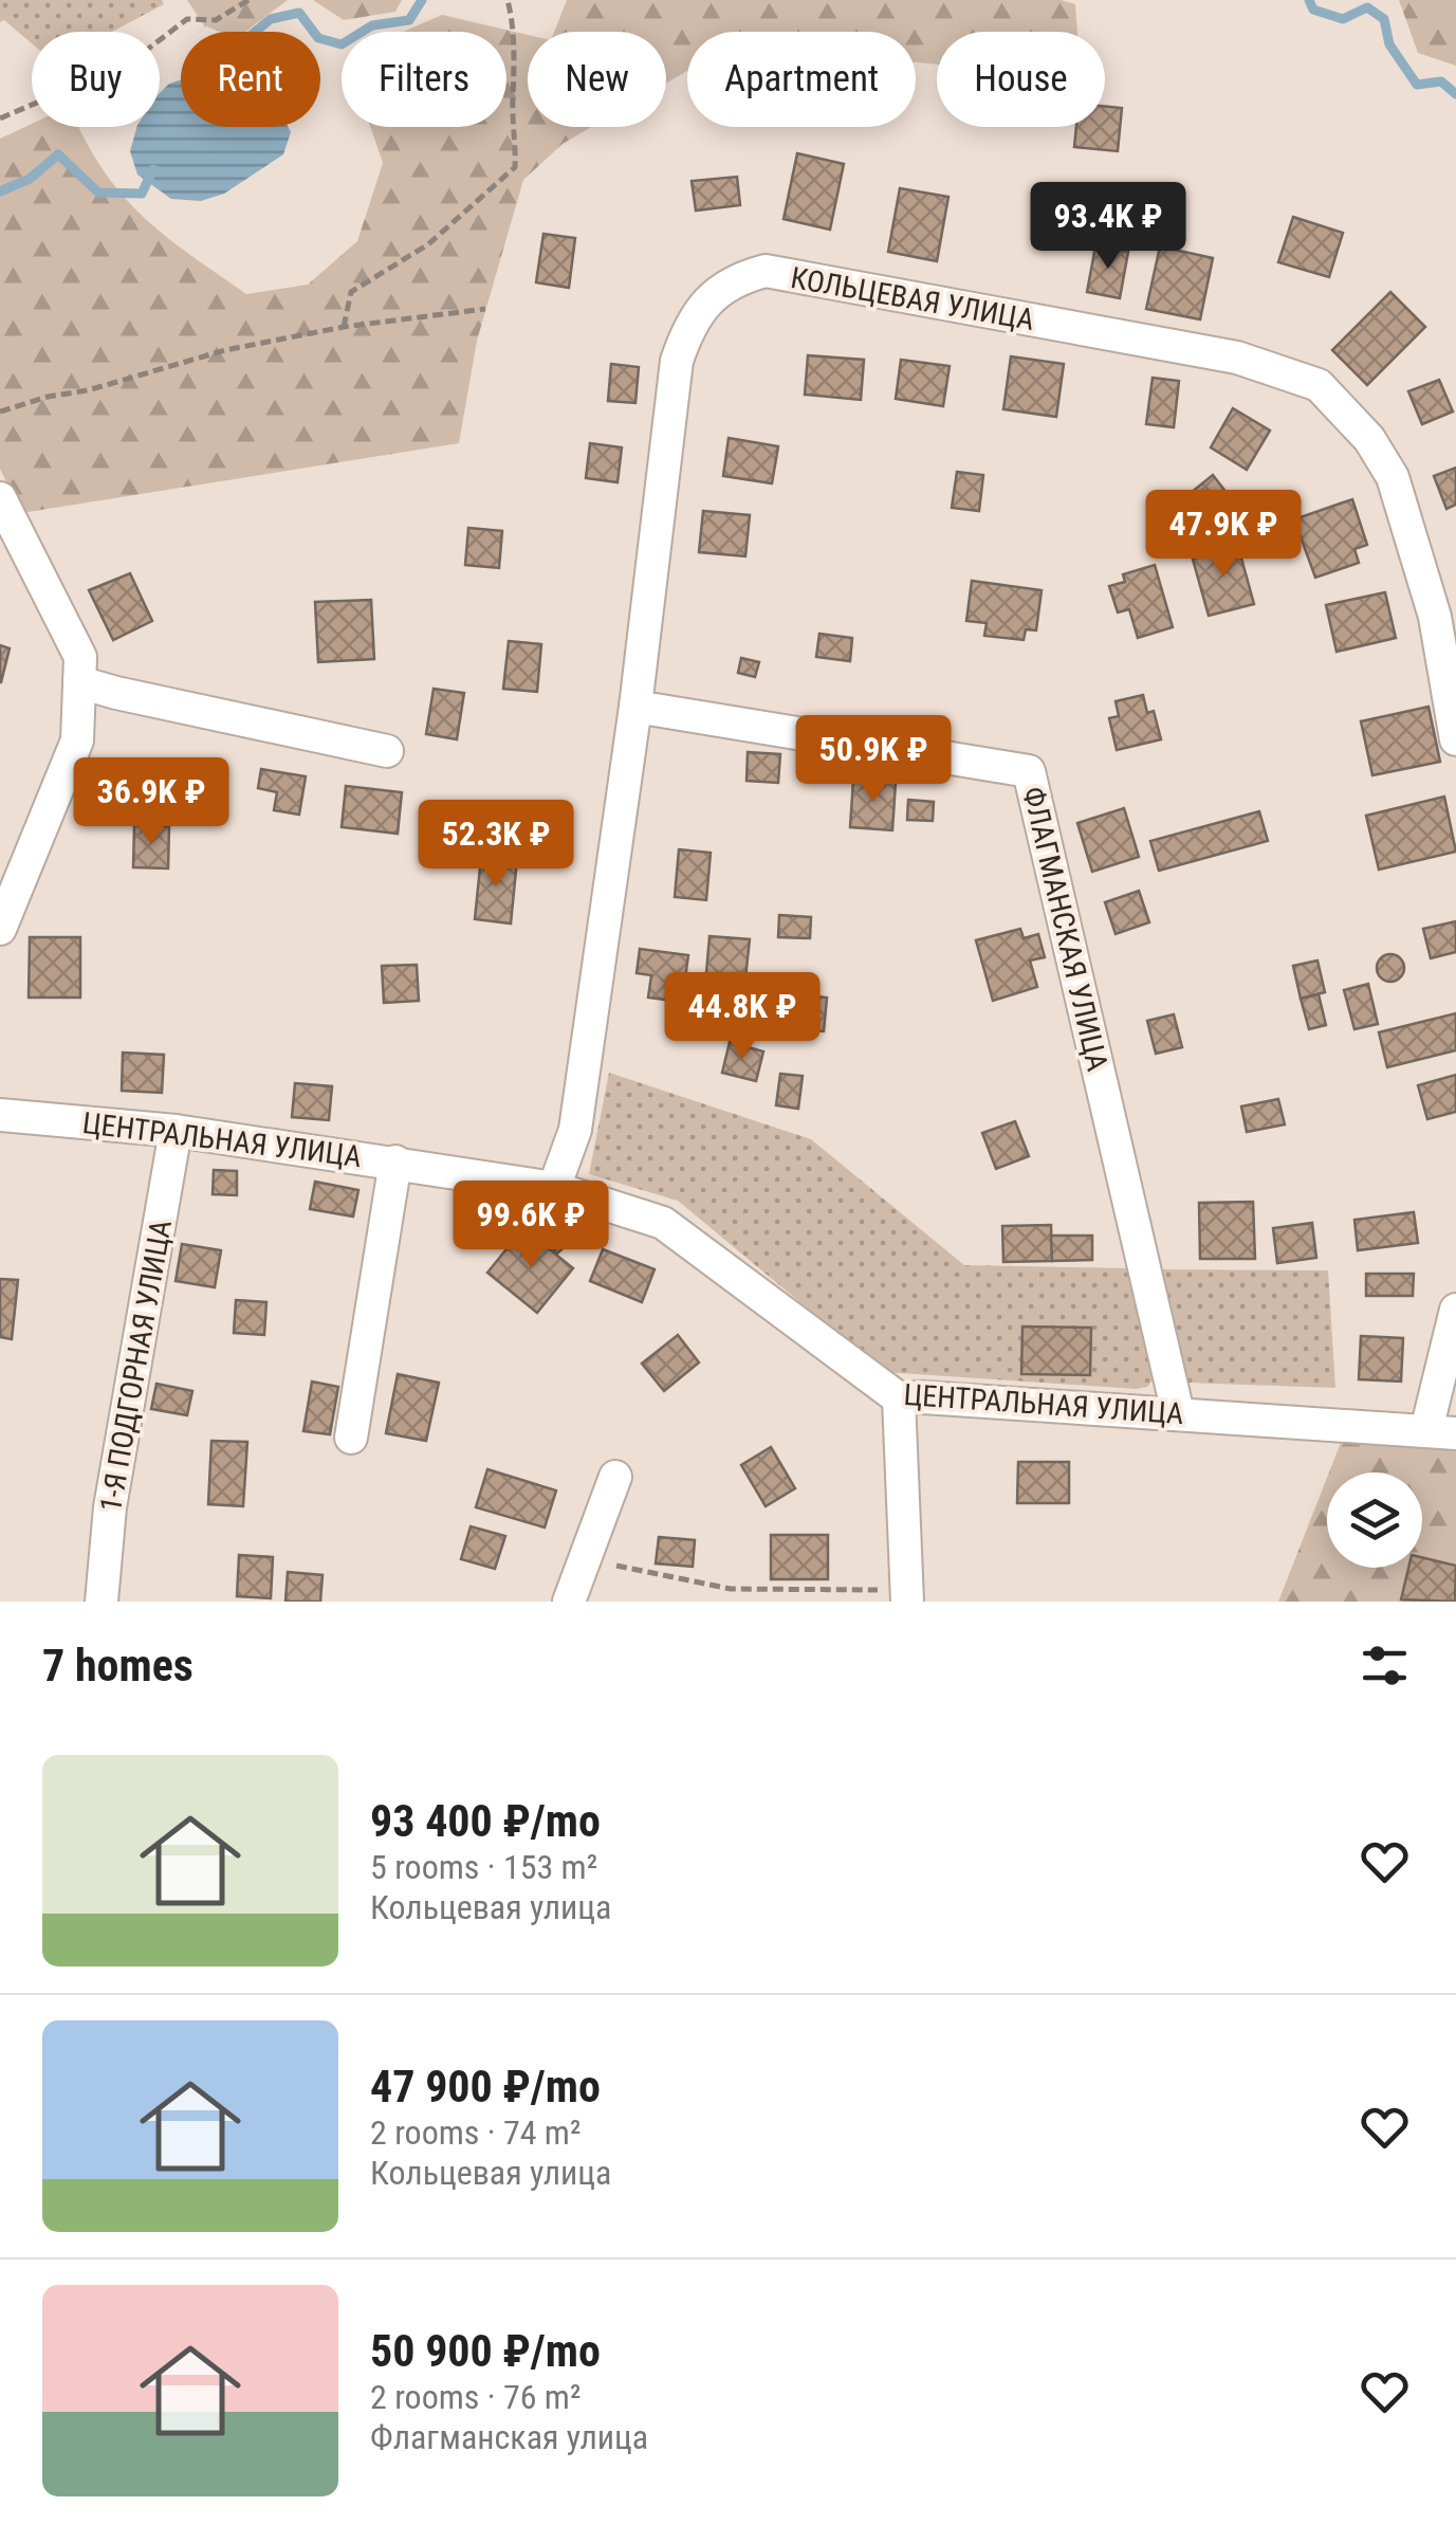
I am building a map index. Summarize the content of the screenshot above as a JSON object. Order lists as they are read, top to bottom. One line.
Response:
{"streets":{"street":["КОЛЬЦЕВАЯ УЛИЦА","ФЛАГМАНСКАЯ УЛИЦА","ЦЕНТРАЛЬНАЯ УЛИЦА","1-Я ПОДГОРНАЯ УЛИЦА"]},"crossings":[["КОЛЬЦЕВАЯ УЛИЦА","ФЛАГМАНСКАЯ УЛИЦА"],["КОЛЬЦЕВАЯ УЛИЦА","ЦЕНТРАЛЬНАЯ УЛИЦА"],["ФЛАГМАНСКАЯ УЛИЦА","ЦЕНТРАЛЬНАЯ УЛИЦА"],["ЦЕНТРАЛЬНАЯ УЛИЦА","1-Я ПОДГОРНАЯ УЛИЦА"]],"page":{"chip":["Buy","Rent","Filters","New","Apartment","House"],"price":["93.4K ₽","47.9K ₽","50.9K ₽","36.9K ₽","52.3K ₽","44.8K ₽","99.6K ₽"],"heading":"7 homes","list":[{"name":"93 400 ₽/mo","note":"5 rooms · 153 m² · Кольцевая улица"},{"name":"47 900 ₽/mo","note":"2 rooms · 74 m² · Кольцевая улица"},{"name":"50 900 ₽/mo","note":"2 rooms · 76 m² · Флагманская улица"}]}}
